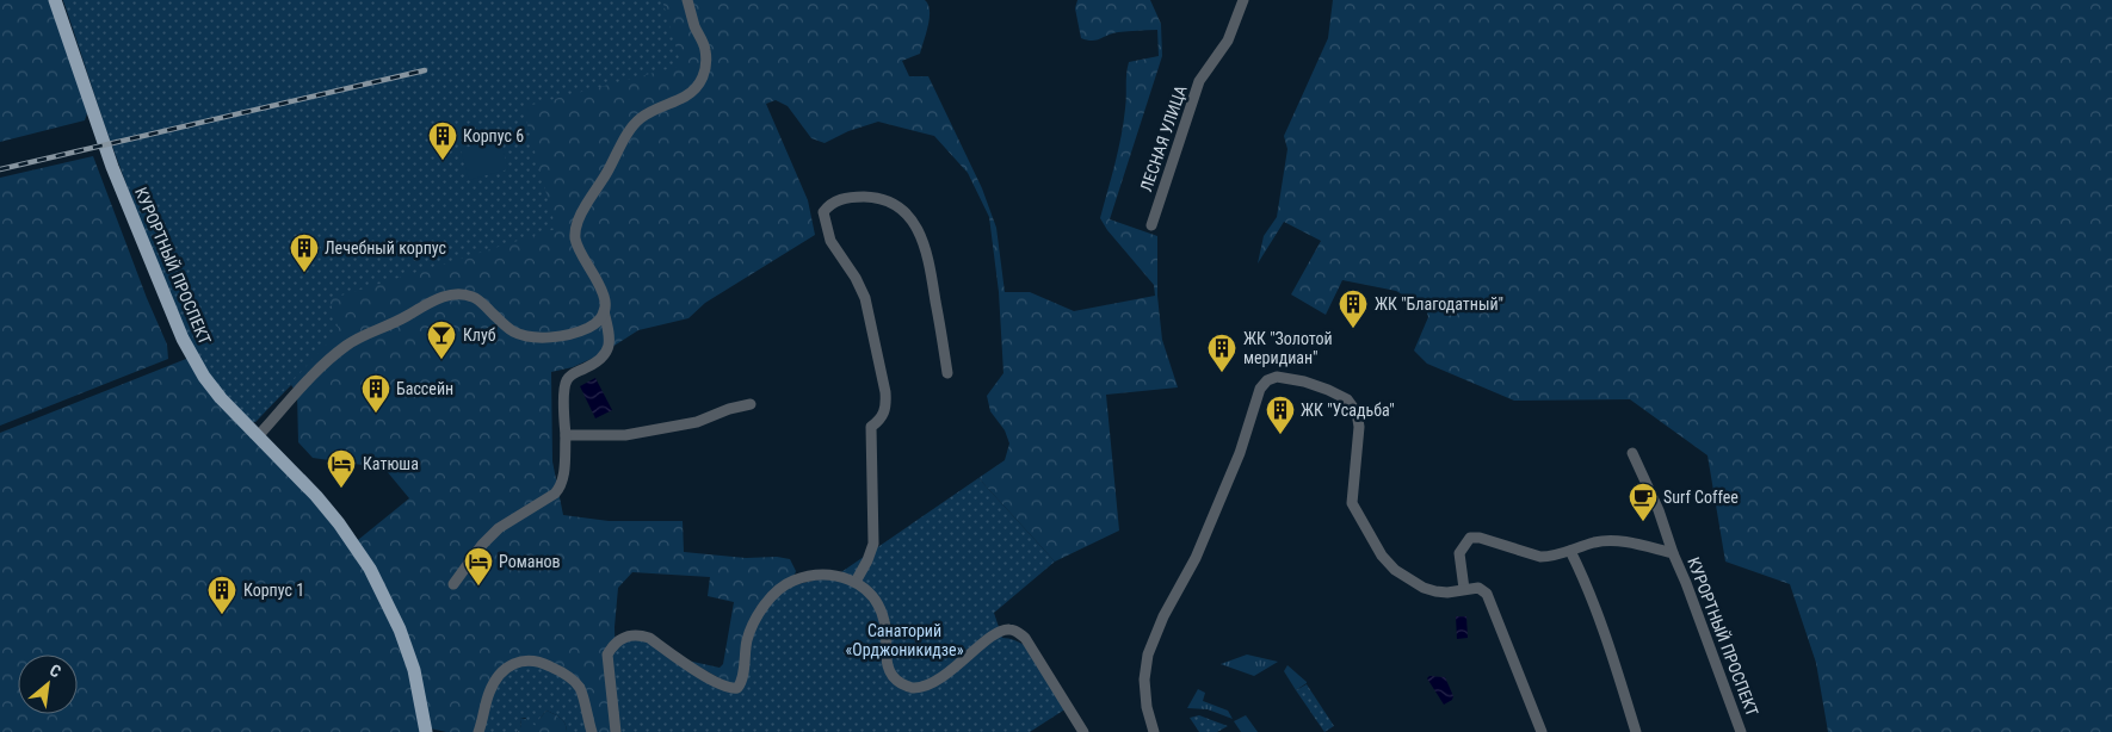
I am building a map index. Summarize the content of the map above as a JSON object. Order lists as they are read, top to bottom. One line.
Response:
{"streets":{"main road":["КУРОРТНЫЙ ПРОСПЕКТ"],"street":["ЛЕСНАЯ УЛИЦА"]},"parks":["Санаторий «Орджоникидзе»"],"places":{"building":["Корпус 6","Лечебный корпус","ЖК \"Благодатный\"","ЖК \"Золотой меридиан\"","Бассейн","ЖК \"Усадьба\"","Корпус 1"],"bar":["Клуб"],"hotel":["Катюша","Романов"],"cafe":["Surf Coffee"]},"north":"top right"}
